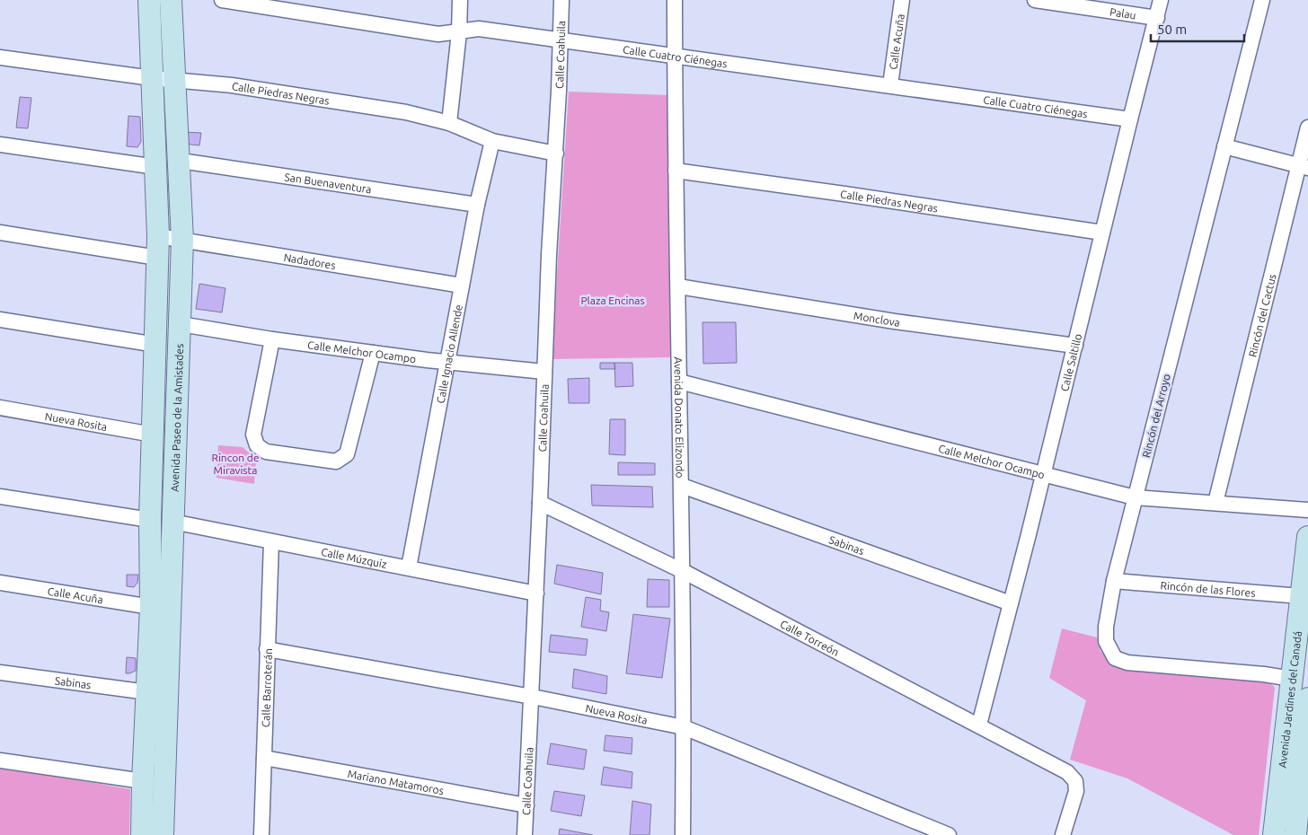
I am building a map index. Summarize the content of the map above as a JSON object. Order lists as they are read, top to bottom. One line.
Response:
{"streets":{"street":["Palau","Calle Acuña","Calle Coahuila","Calle Cuatro Ciénegas","Calle Piedras Negras","San Buenaventura","Nadadores","Rincón del Cactus","Monclova","Calle Melchor Ocampo","Calle Ignacio Allende","Calle Saltillo","Rincón del Arroyo","Avenida Paseo de la Amistades","Avenida Donato Elizondo","Nueva Rosita","Sabinas","Calle Múzquiz","Rincón de las Flores","Calle Torreón","Calle Barroterán","Avenida Jardines del Canadá","Mariano Matamoros"]},"crossings":[["Palau","Calle Saltillo"],["Calle Acuña","Calle Cuatro Ciénegas"],["Calle Acuña","Avenida Paseo de la Amistades"],["Calle Coahuila","Calle Cuatro Ciénegas"],["Calle Coahuila","Calle Piedras Negras"],["Calle Coahuila","Calle Melchor Ocampo"],["Calle Coahuila","Nueva Rosita"],["Calle Coahuila","Calle Múzquiz"],["Calle Coahuila","Calle Torreón"],["Calle Coahuila","Mariano Matamoros"],["Calle Cuatro Ciénegas","Calle Saltillo"],["Calle Cuatro Ciénegas","Avenida Donato Elizondo"],["Calle Piedras Negras","Calle Ignacio Allende"],["Calle Piedras Negras","Calle Saltillo"],["Calle Piedras Negras","Avenida Paseo de la Amistades"],["Calle Piedras Negras","Avenida Donato Elizondo"],["San Buenaventura","Calle Ignacio Allende"],["San Buenaventura","Avenida Paseo de la Amistades"],["Nadadores","Calle Ignacio Allende"],["Nadadores","Avenida Paseo de la Amistades"],["Rincón del Cactus","Calle Melchor Ocampo"],["Monclova","Calle Saltillo"],["Monclova","Avenida Donato Elizondo"],["Calle Melchor Ocampo","Calle Ignacio Allende"],["Calle Melchor Ocampo","Calle Saltillo"],["Calle Melchor Ocampo","Rincón del Arroyo"],["Calle Melchor Ocampo","Avenida Paseo de la Amistades"],["Calle Melchor Ocampo","Avenida Donato Elizondo"],["Calle Ignacio Allende","Calle Múzquiz"],["Calle Saltillo","Sabinas"],["Calle Saltillo","Calle Torreón"],["Rincón del Arroyo","Rincón de las Flores"],["Rincón del Arroyo","Avenida Jardines del Canadá"],["Avenida Paseo de la Amistades","Nueva Rosita"],["Avenida Paseo de la Amistades","Sabinas"],["Avenida Paseo de la Amistades","Calle Múzquiz"],["Avenida Donato Elizondo","Nueva Rosita"],["Avenida Donato Elizondo","Sabinas"],["Avenida Donato Elizondo","Calle Torreón"],["Nueva Rosita","Calle Barroterán"],["Calle Múzquiz","Calle Barroterán"],["Rincón de las Flores","Avenida Jardines del Canadá"],["Calle Barroterán","Mariano Matamoros"]],"parks":["Plaza Encinas","Rincon de Miravista"],"scale_bar":"50 m"}
